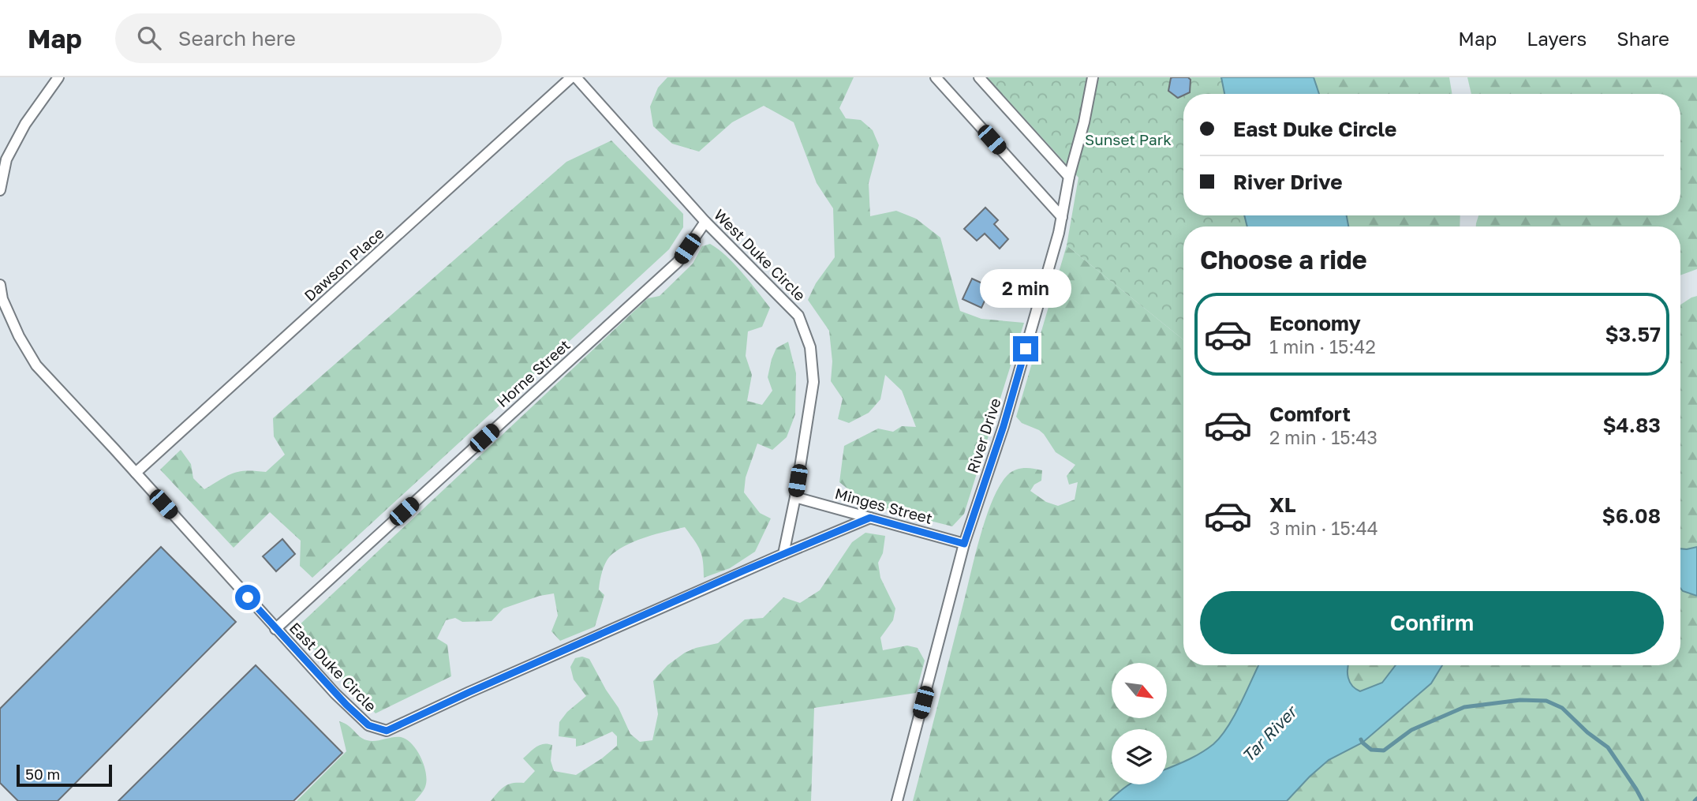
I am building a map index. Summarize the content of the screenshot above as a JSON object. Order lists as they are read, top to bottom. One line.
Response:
{"streets":{"street":["West Duke Circle","Dawson Place","Horne Street","River Drive","Minges Street","East Duke Circle"]},"crossings":[["West Duke Circle","Horne Street"],["West Duke Circle","Minges Street"],["Dawson Place","East Duke Circle"],["Horne Street","East Duke Circle"],["River Drive","Minges Street"],["Minges Street","East Duke Circle"]],"water":["Tar River"],"parks":["Sunset Park"],"scale_bar":"50 m","north":"bottom right","page":{"header":"Map","search":"Search here","nav":["Map","Layers","Share"],"banner":["East Duke Circle","River Drive"],"heading":"Choose a ride","bubble":"2 min","list":[{"name":"Economy","note":"1 min · 15:42","value":"$3.57"},{"name":"Comfort","note":"2 min · 15:43","value":"$4.83"},{"name":"XL","note":"3 min · 15:44","value":"$6.08"}],"buttons":"Confirm","scale":"50 m"}}
